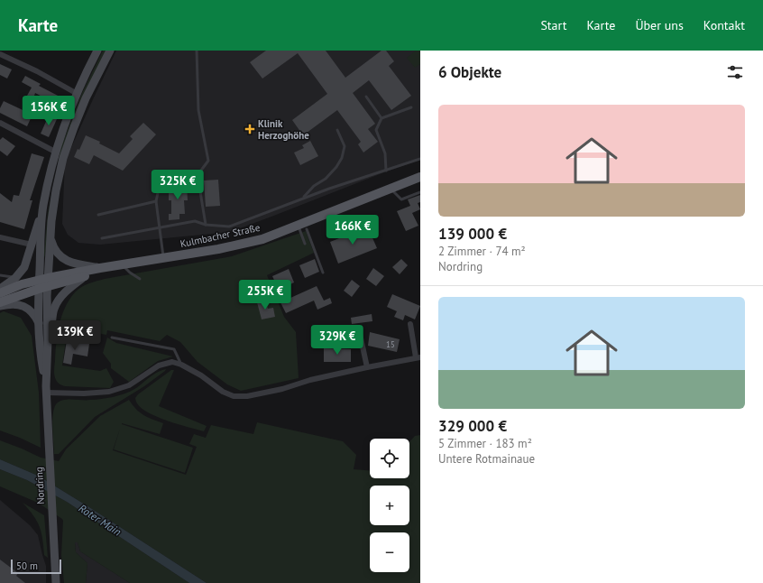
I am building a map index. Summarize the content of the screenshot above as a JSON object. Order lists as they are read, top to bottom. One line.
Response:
{"streets":{"main road":["Kulmbacher Straße","Nordring"]},"crossings":[["Kulmbacher Straße","Nordring"]],"water":["Roter Main"],"places":{"health":["Klinik Herzoghöhe"]},"house_numbers":["15"],"scale_bar":"50 m","page":{"header":"Karte","nav":["Start","Karte","Über uns","Kontakt"],"heading":"6 Objekte","list":[{"name":"139 000 €","note":"2 Zimmer · 74 m² · Nordring"},{"name":"329 000 €","note":"5 Zimmer · 183 m² · Untere Rotmainaue"}],"price":["156K €","325K €","166K €","255K €","139K €","329K €"],"map_buttons":["+","−"],"scale":"50 m"}}
